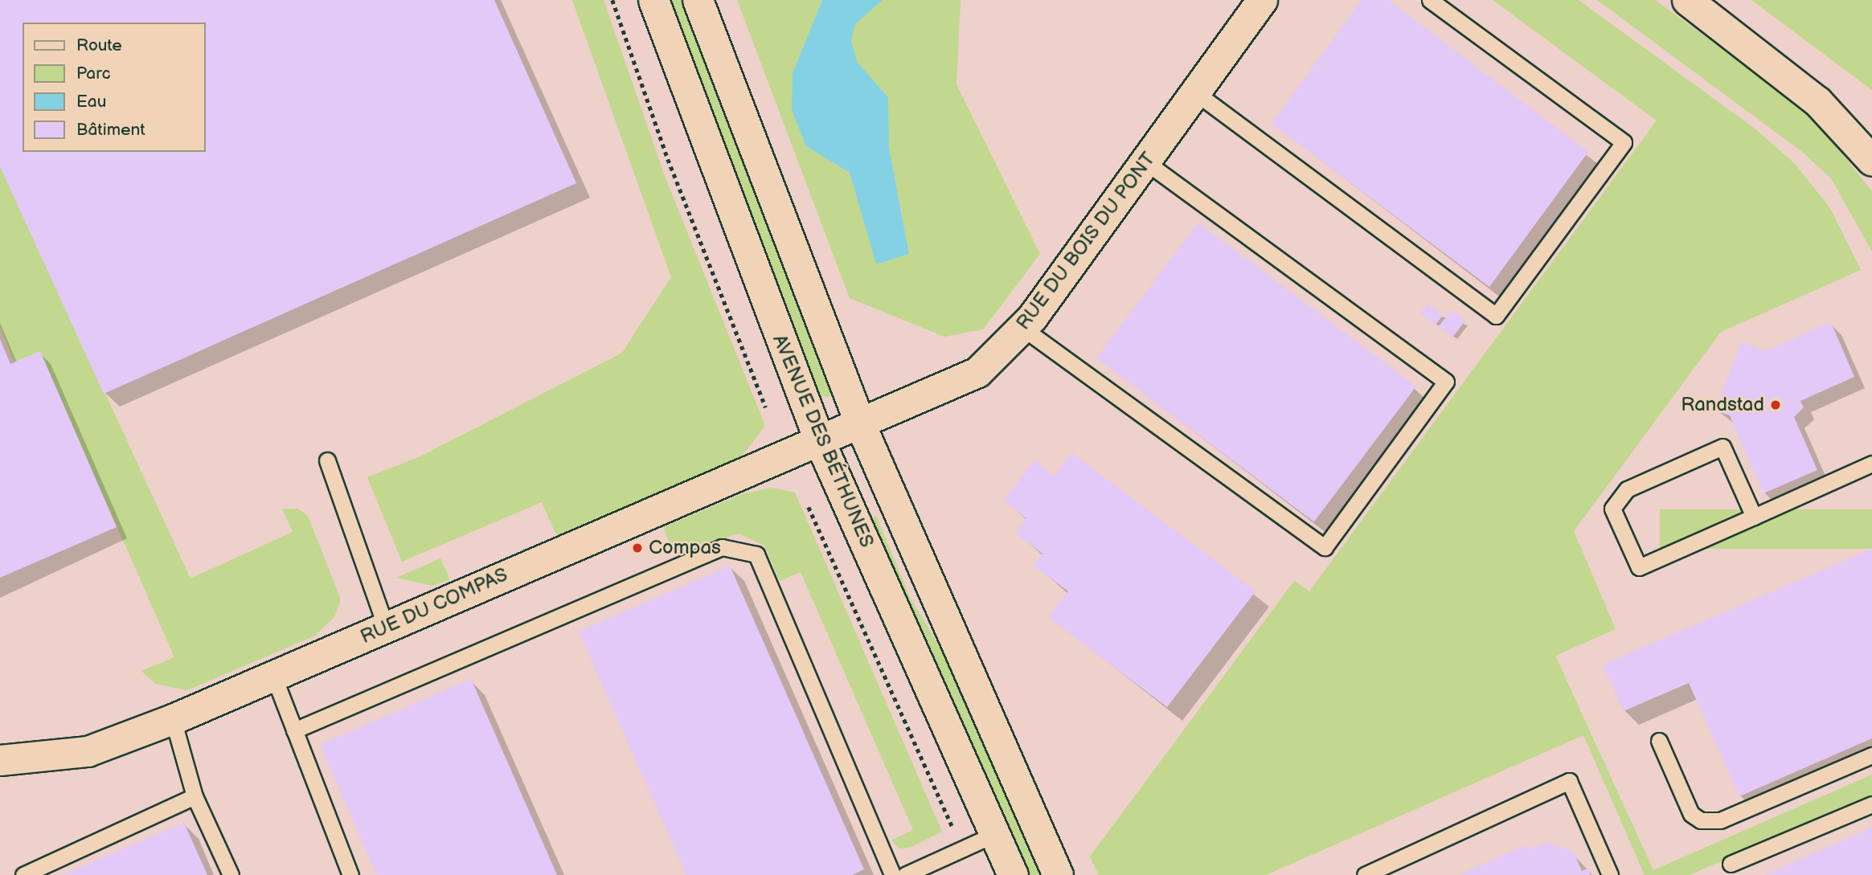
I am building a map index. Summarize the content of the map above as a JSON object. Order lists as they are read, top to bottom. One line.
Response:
{"streets":{"street":["RUE DU BOIS DU PONT","AVENUE DES BÉTHUNES","RUE DU COMPAS"]},"crossings":[["RUE DU BOIS DU PONT","RUE DU COMPAS"],["AVENUE DES BÉTHUNES","RUE DU COMPAS"]],"places":["Randstad","Compas"],"legend":["Route","Parc","Eau","Bâtiment"]}
